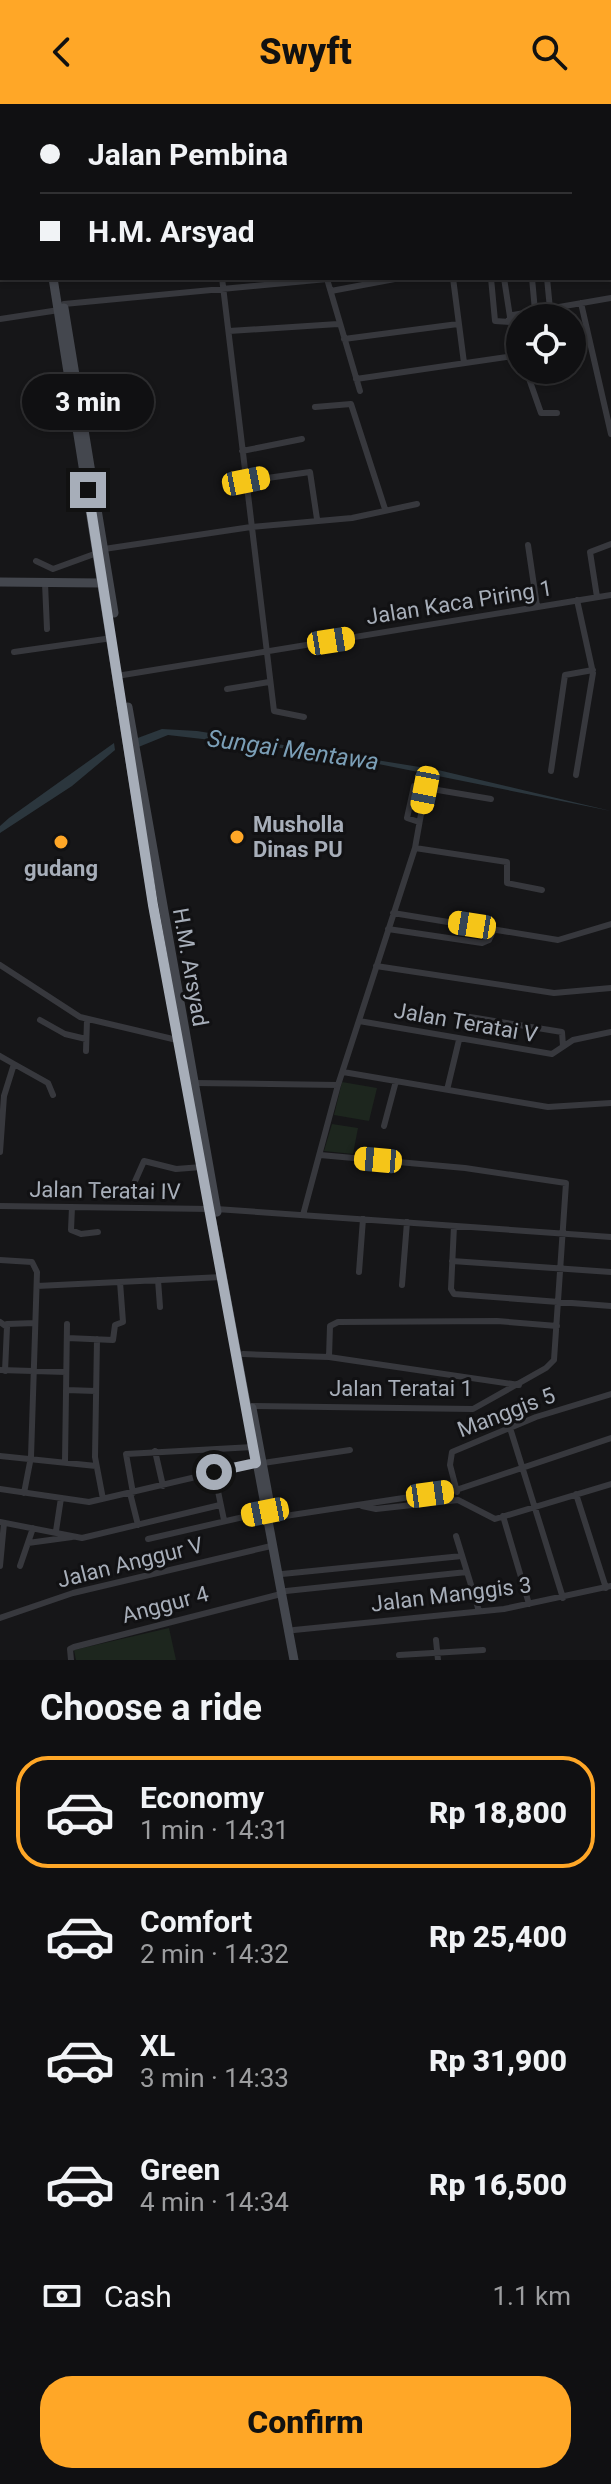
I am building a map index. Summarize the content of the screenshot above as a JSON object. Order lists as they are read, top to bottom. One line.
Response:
{"streets":{"street":["Jalan Kaca Piring 1","H.M. Arsyad","Jalan Teratai V","Jalan Teratai IV","Jalan Teratai 1","Manggis 5","Jalan Anggur V","Jalan Manggis 3","Anggur 4"]},"crossings":[["Jalan Kaca Piring 1","H.M. Arsyad"],["H.M. Arsyad","Jalan Teratai IV"],["H.M. Arsyad","Jalan Teratai 1"],["H.M. Arsyad","Jalan Anggur V"],["H.M. Arsyad","Jalan Manggis 3"],["H.M. Arsyad","Anggur 4"],["Jalan Teratai IV","Jalan Teratai 1"]],"water":["Sungai Mentawa"],"places":["Musholla Dinas PU","gudang"],"page":{"header":"Swyft","banner":["Jalan Pembina","H.M. Arsyad"],"bubble":"3 min","heading":"Choose a ride","list":[{"name":"Economy","note":"1 min · 14:31","value":"Rp 18,800"},{"name":"Comfort","note":"2 min · 14:32","value":"Rp 25,400"},{"name":"XL","note":"3 min · 14:33","value":"Rp 31,900"},{"name":"Green","note":"4 min · 14:34","value":"Rp 16,500"}],"pay":["Cash","1.1 km"],"buttons":"Confirm"}}
